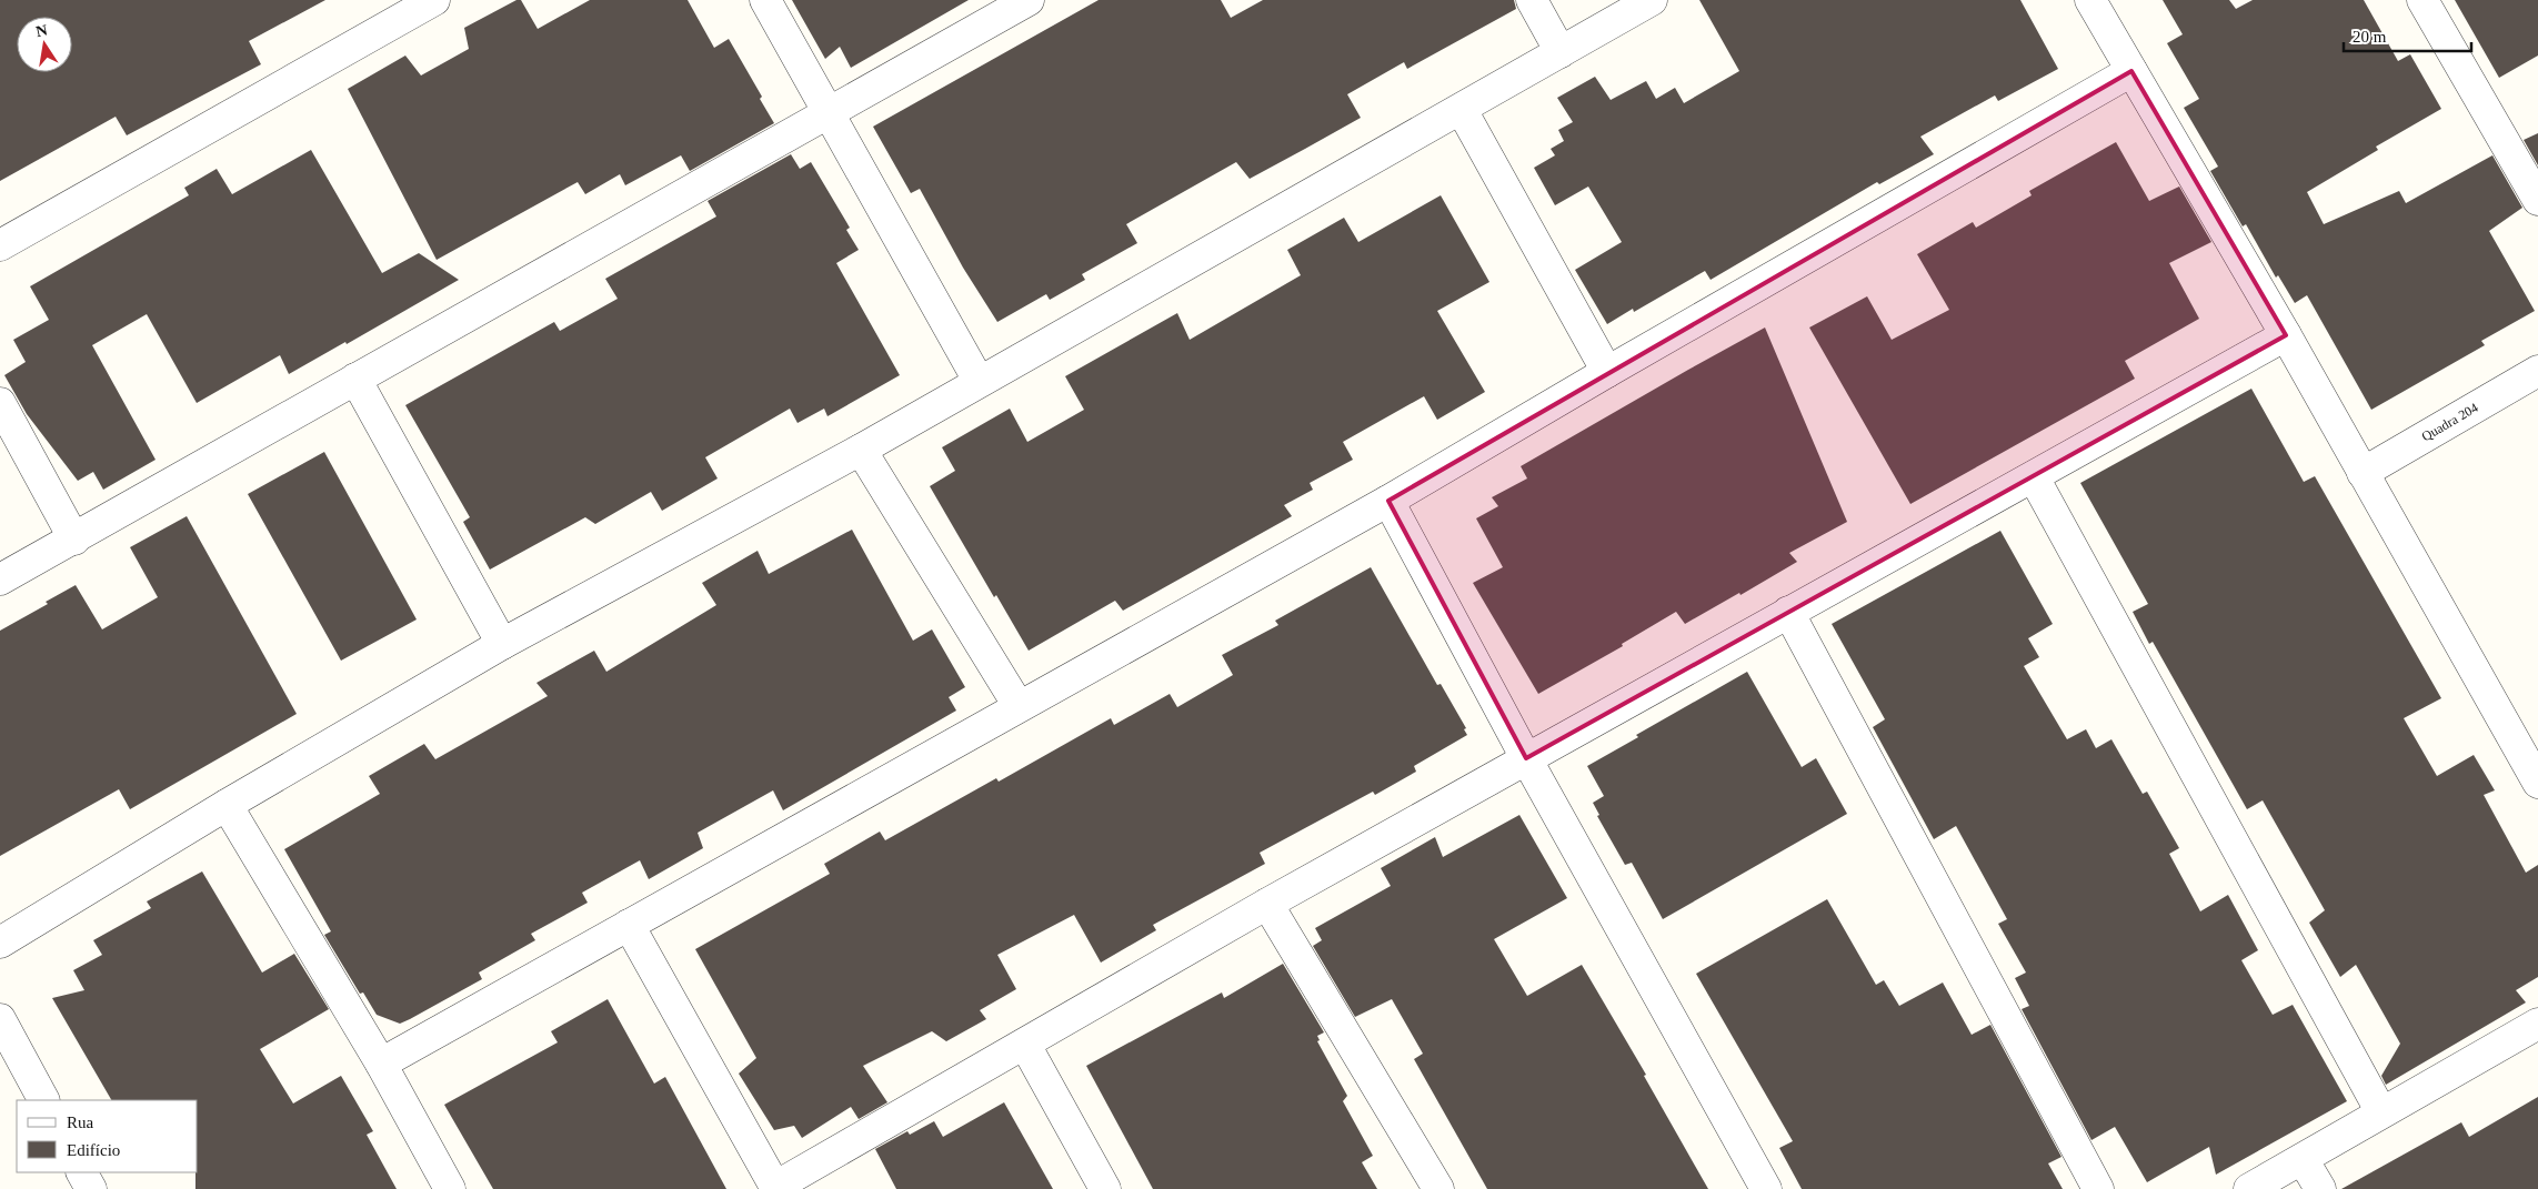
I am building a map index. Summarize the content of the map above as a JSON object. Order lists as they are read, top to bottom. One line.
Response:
{"streets":{"street":["Quadra 204"]},"legend":["Rua","Edifício"],"scale_bar":"20 m","north":"top"}
